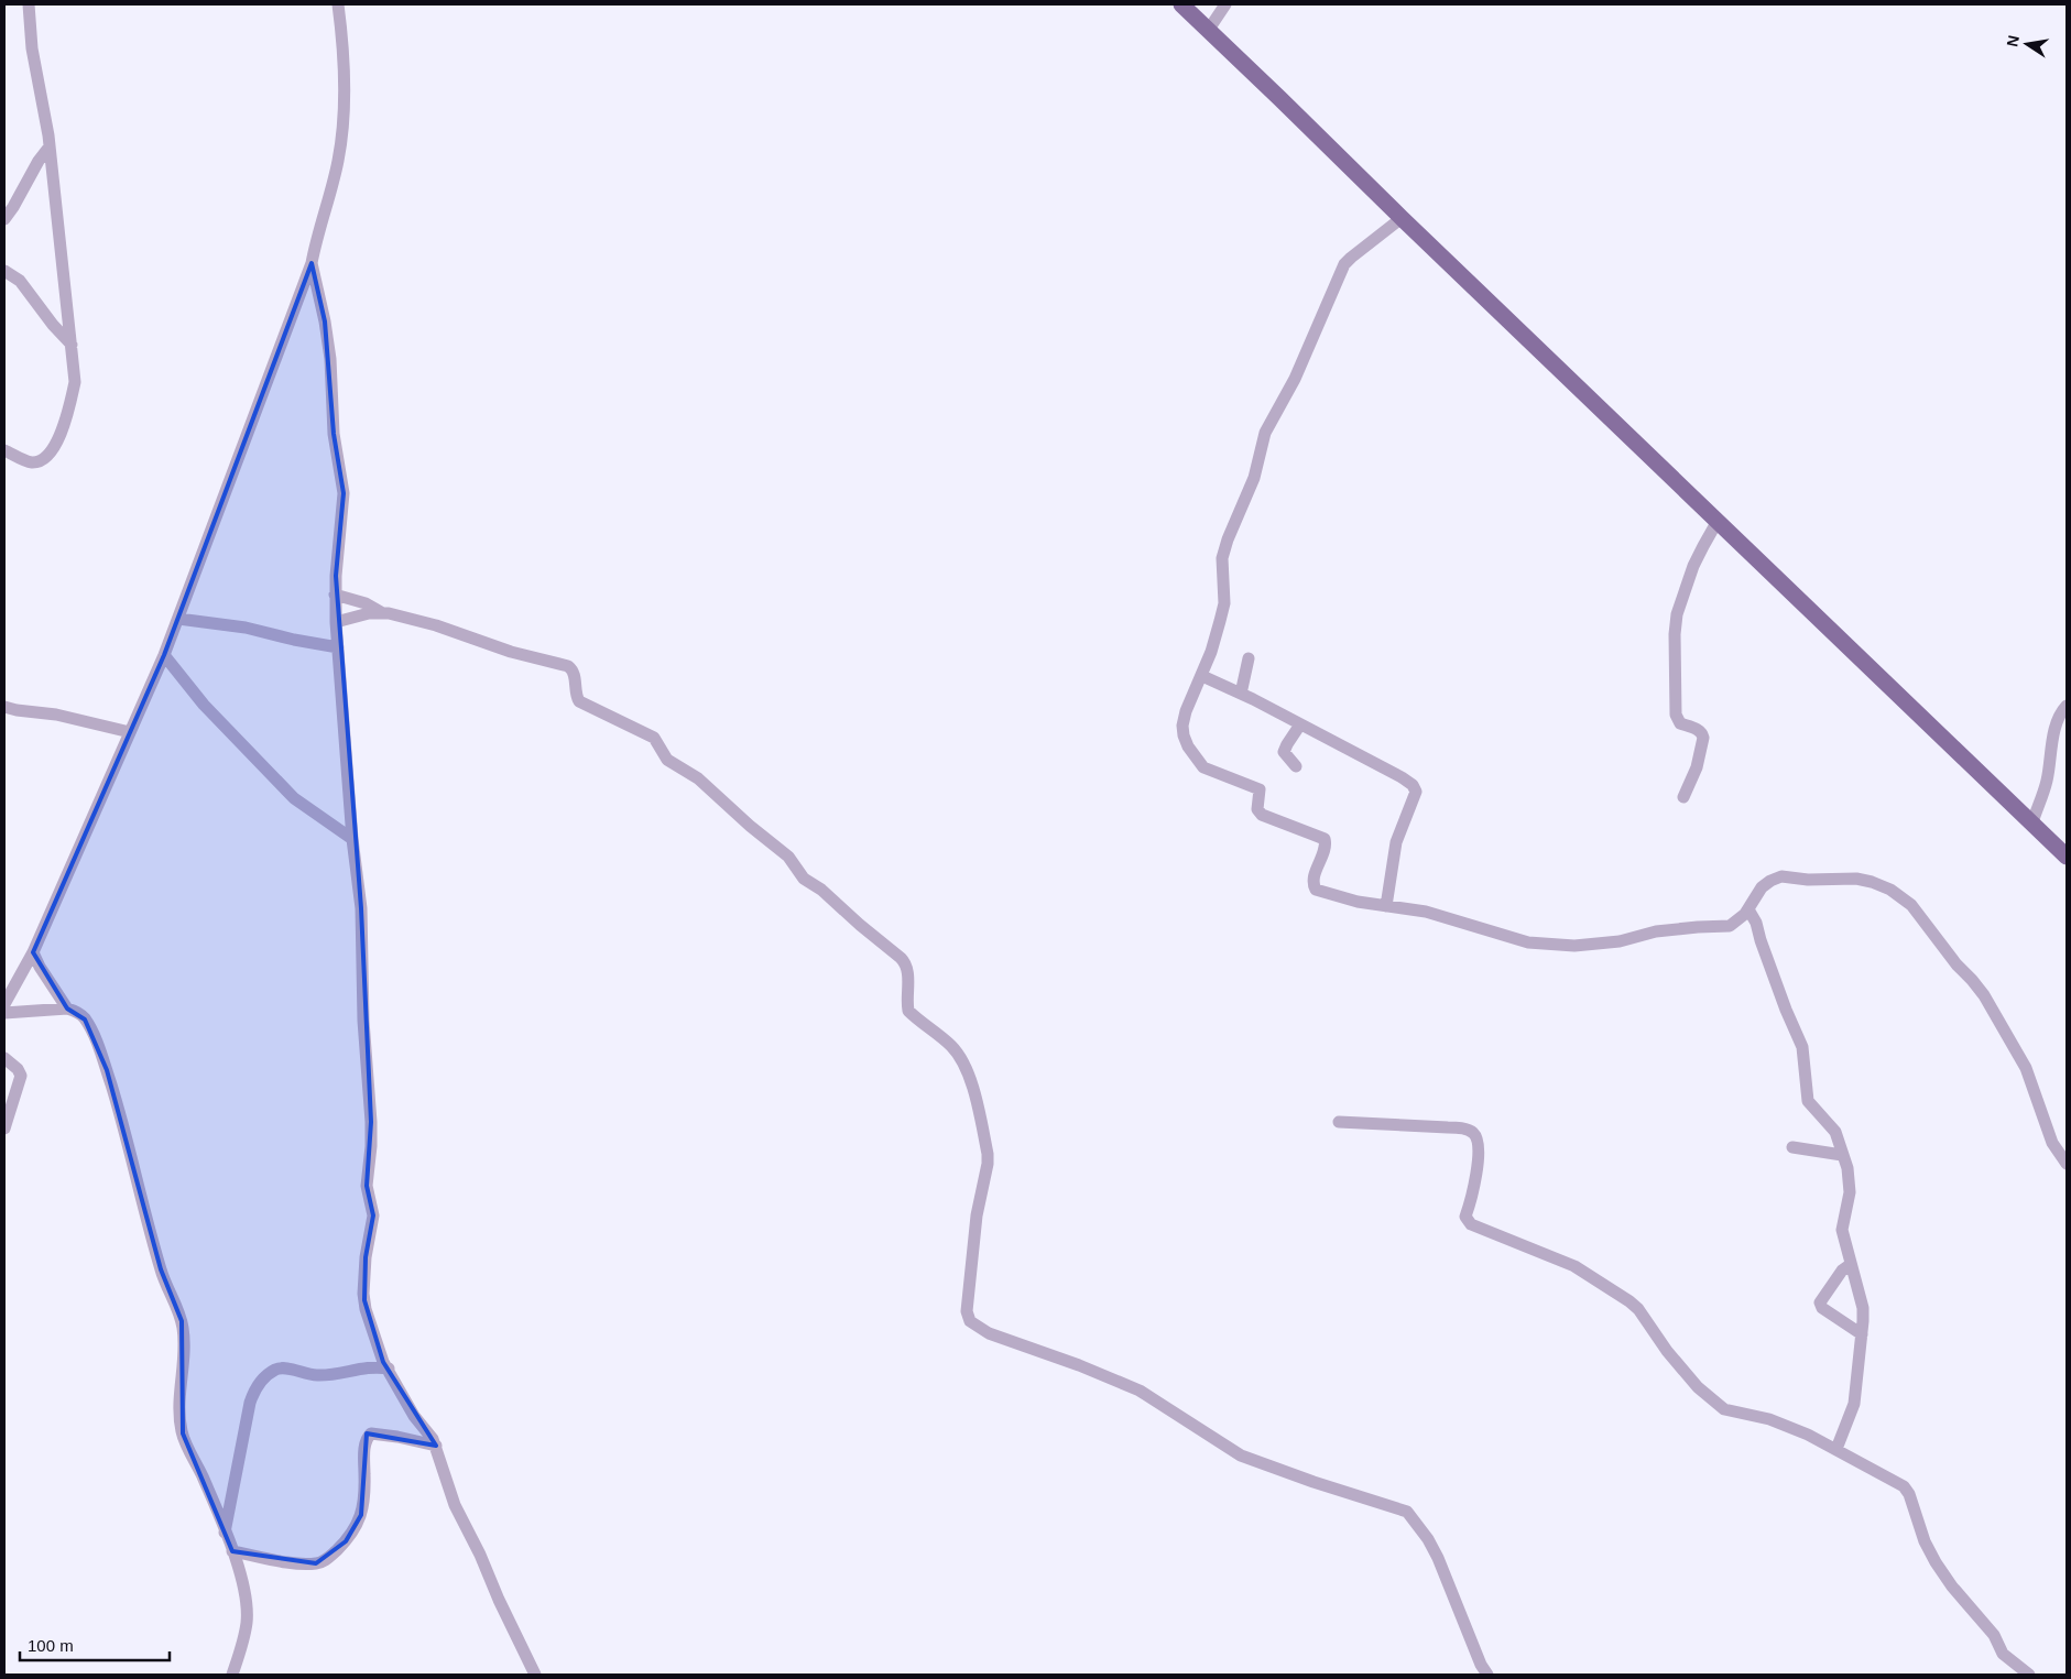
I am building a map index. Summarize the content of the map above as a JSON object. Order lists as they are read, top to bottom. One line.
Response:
{"scale_bar":"100 m","north":"left"}
